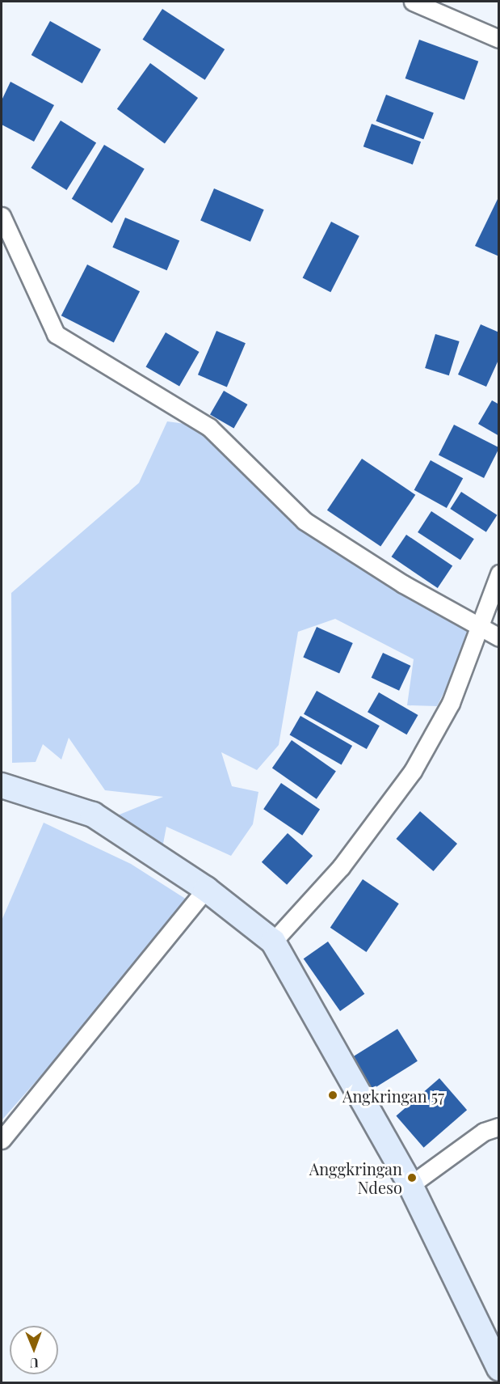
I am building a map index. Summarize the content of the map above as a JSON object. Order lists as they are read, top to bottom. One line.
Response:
{"places":["Angkringan 57","Anggkringan Ndeso"],"north":"bottom"}
